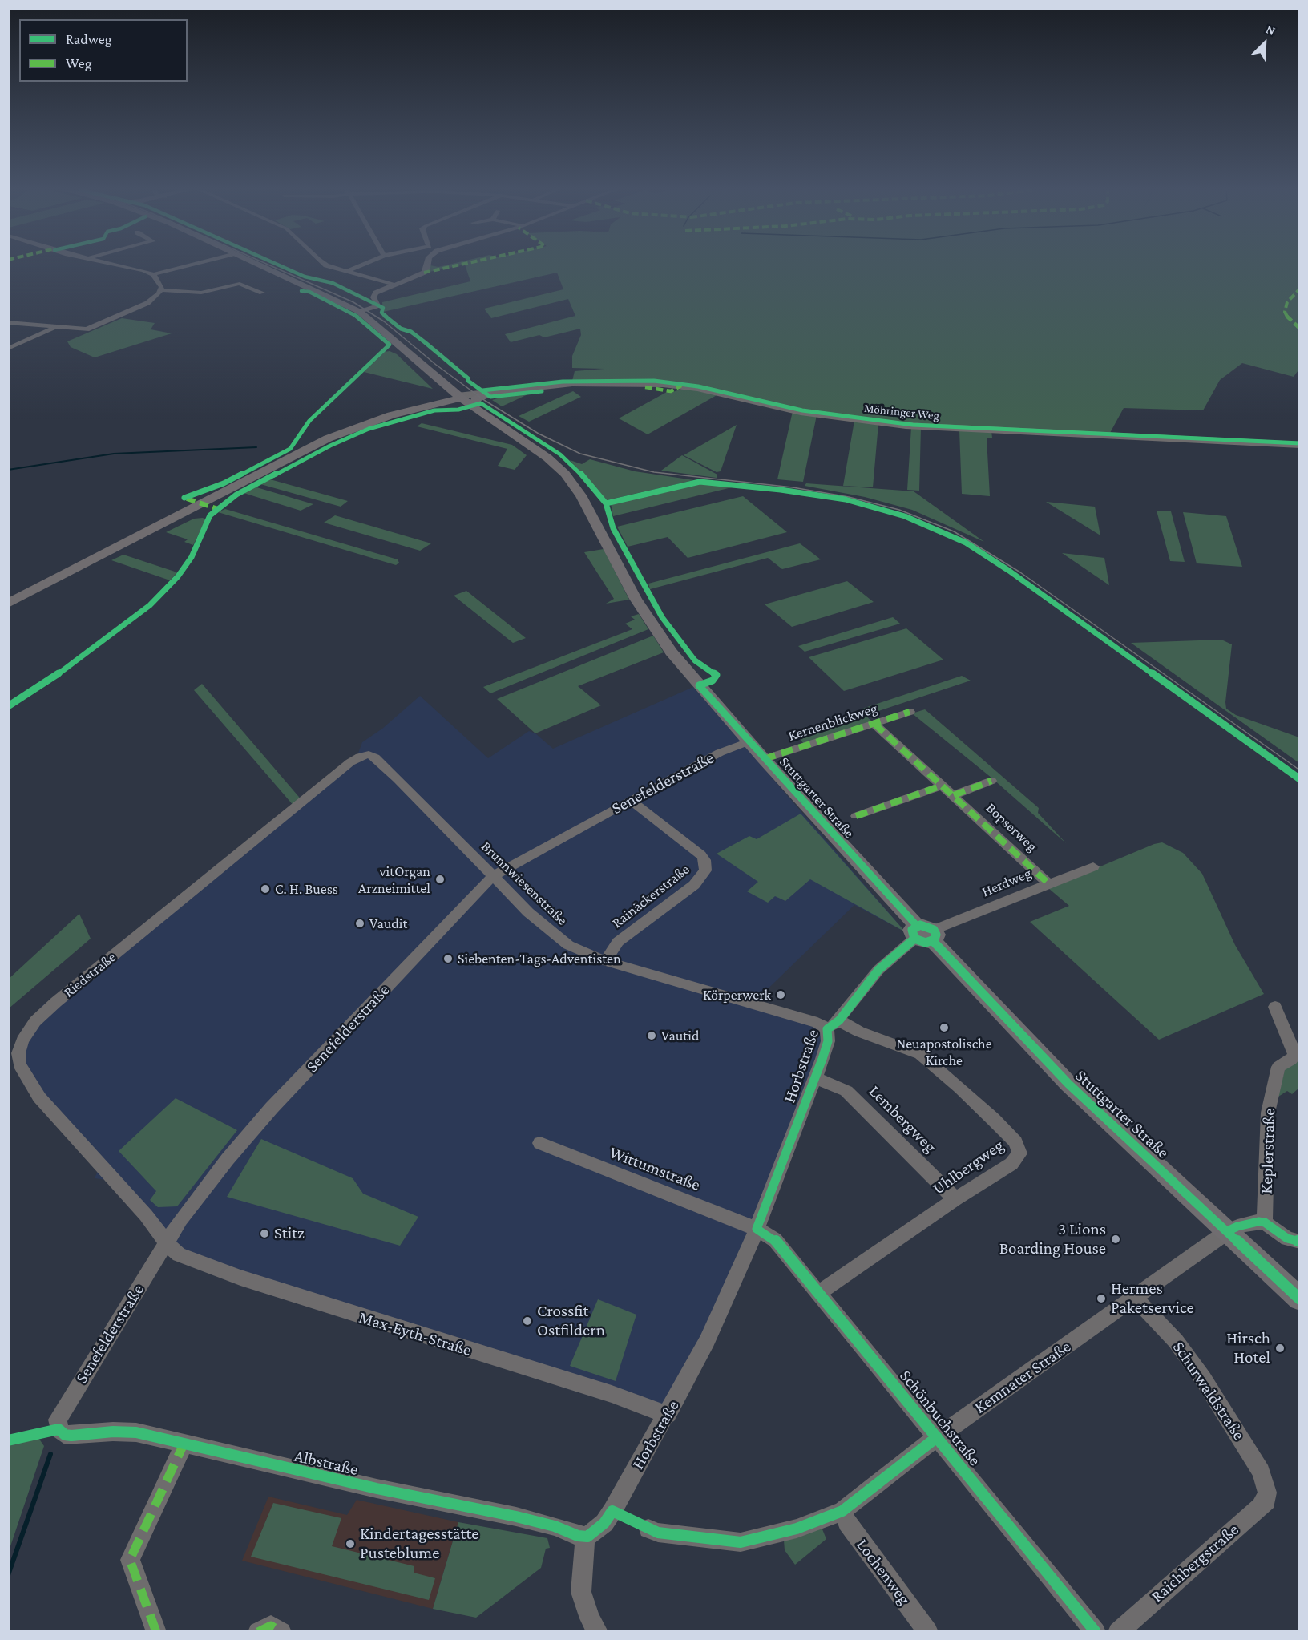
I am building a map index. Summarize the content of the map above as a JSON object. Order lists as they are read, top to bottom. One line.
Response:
{"streets":{"main road":["Stuttgarter Straße"],"street":["Möhringer Weg","Kernenblickweg","Senefelderstraße","Bopserweg","Herdweg","Brunnwiesenstraße","Rainäckerstraße","Riedstraße","Horbstraße","Lembergweg","Keplerstraße","Uhlbergweg","Wittumstraße","Max-Eyth-Straße","Kemnater Straße","Schurwaldstraße","Schönbuchstraße","Albstraße","Raichbergstraße","Lochenweg"]},"crossings":[["Möhringer Weg","Stuttgarter Straße"],["Kernenblickweg","Stuttgarter Straße"],["Kernenblickweg","Bopserweg"],["Senefelderstraße","Stuttgarter Straße"],["Senefelderstraße","Brunnwiesenstraße"],["Senefelderstraße","Rainäckerstraße"],["Senefelderstraße","Riedstraße"],["Senefelderstraße","Max-Eyth-Straße"],["Senefelderstraße","Albstraße"],["Stuttgarter Straße","Herdweg"],["Stuttgarter Straße","Horbstraße"],["Stuttgarter Straße","Kemnater Straße"],["Bopserweg","Herdweg"],["Herdweg","Horbstraße"],["Brunnwiesenstraße","Rainäckerstraße"],["Brunnwiesenstraße","Riedstraße"],["Brunnwiesenstraße","Horbstraße"],["Brunnwiesenstraße","Uhlbergweg"],["Riedstraße","Max-Eyth-Straße"],["Horbstraße","Lembergweg"],["Horbstraße","Uhlbergweg"],["Horbstraße","Wittumstraße"],["Horbstraße","Max-Eyth-Straße"],["Horbstraße","Schönbuchstraße"],["Horbstraße","Albstraße"],["Lembergweg","Uhlbergweg"],["Keplerstraße","Kemnater Straße"],["Uhlbergweg","Schönbuchstraße"],["Wittumstraße","Schönbuchstraße"],["Kemnater Straße","Schurwaldstraße"],["Kemnater Straße","Schönbuchstraße"],["Kemnater Straße","Lochenweg"],["Schurwaldstraße","Raichbergstraße"]],"places":["vitOrgan Arzneimittel","C. H. Buess","Vaudit","Siebenten-Tags-Adventisten","Körperwerk","Neuapostolische Kirche","Vautid","Stitz","3 Lions Boarding House","Hermes Paketservice","Crossfit Ostfildern","Hirsch Hotel","Kindertagesstätte Pusteblume"],"legend":["Radweg","Weg"],"north":"top right"}
